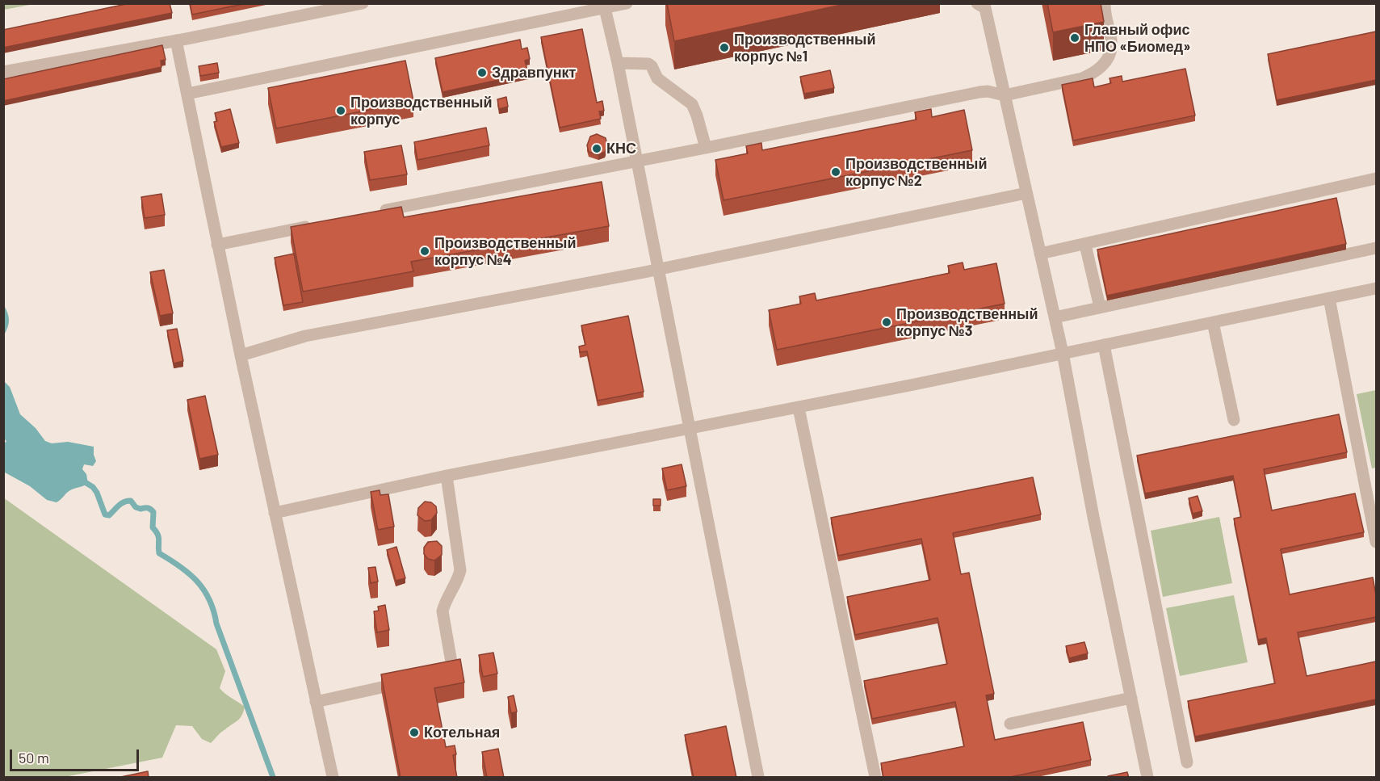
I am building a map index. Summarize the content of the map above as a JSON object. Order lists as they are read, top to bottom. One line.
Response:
{"places":["Главный офис НПО «Биомед»","Производственный корпус №1","Здравпункт","Производственный корпус","КНС","Производственный корпус №2","Производственный корпус №4","Производственный корпус №3","Котельная"],"scale_bar":"50 m"}
